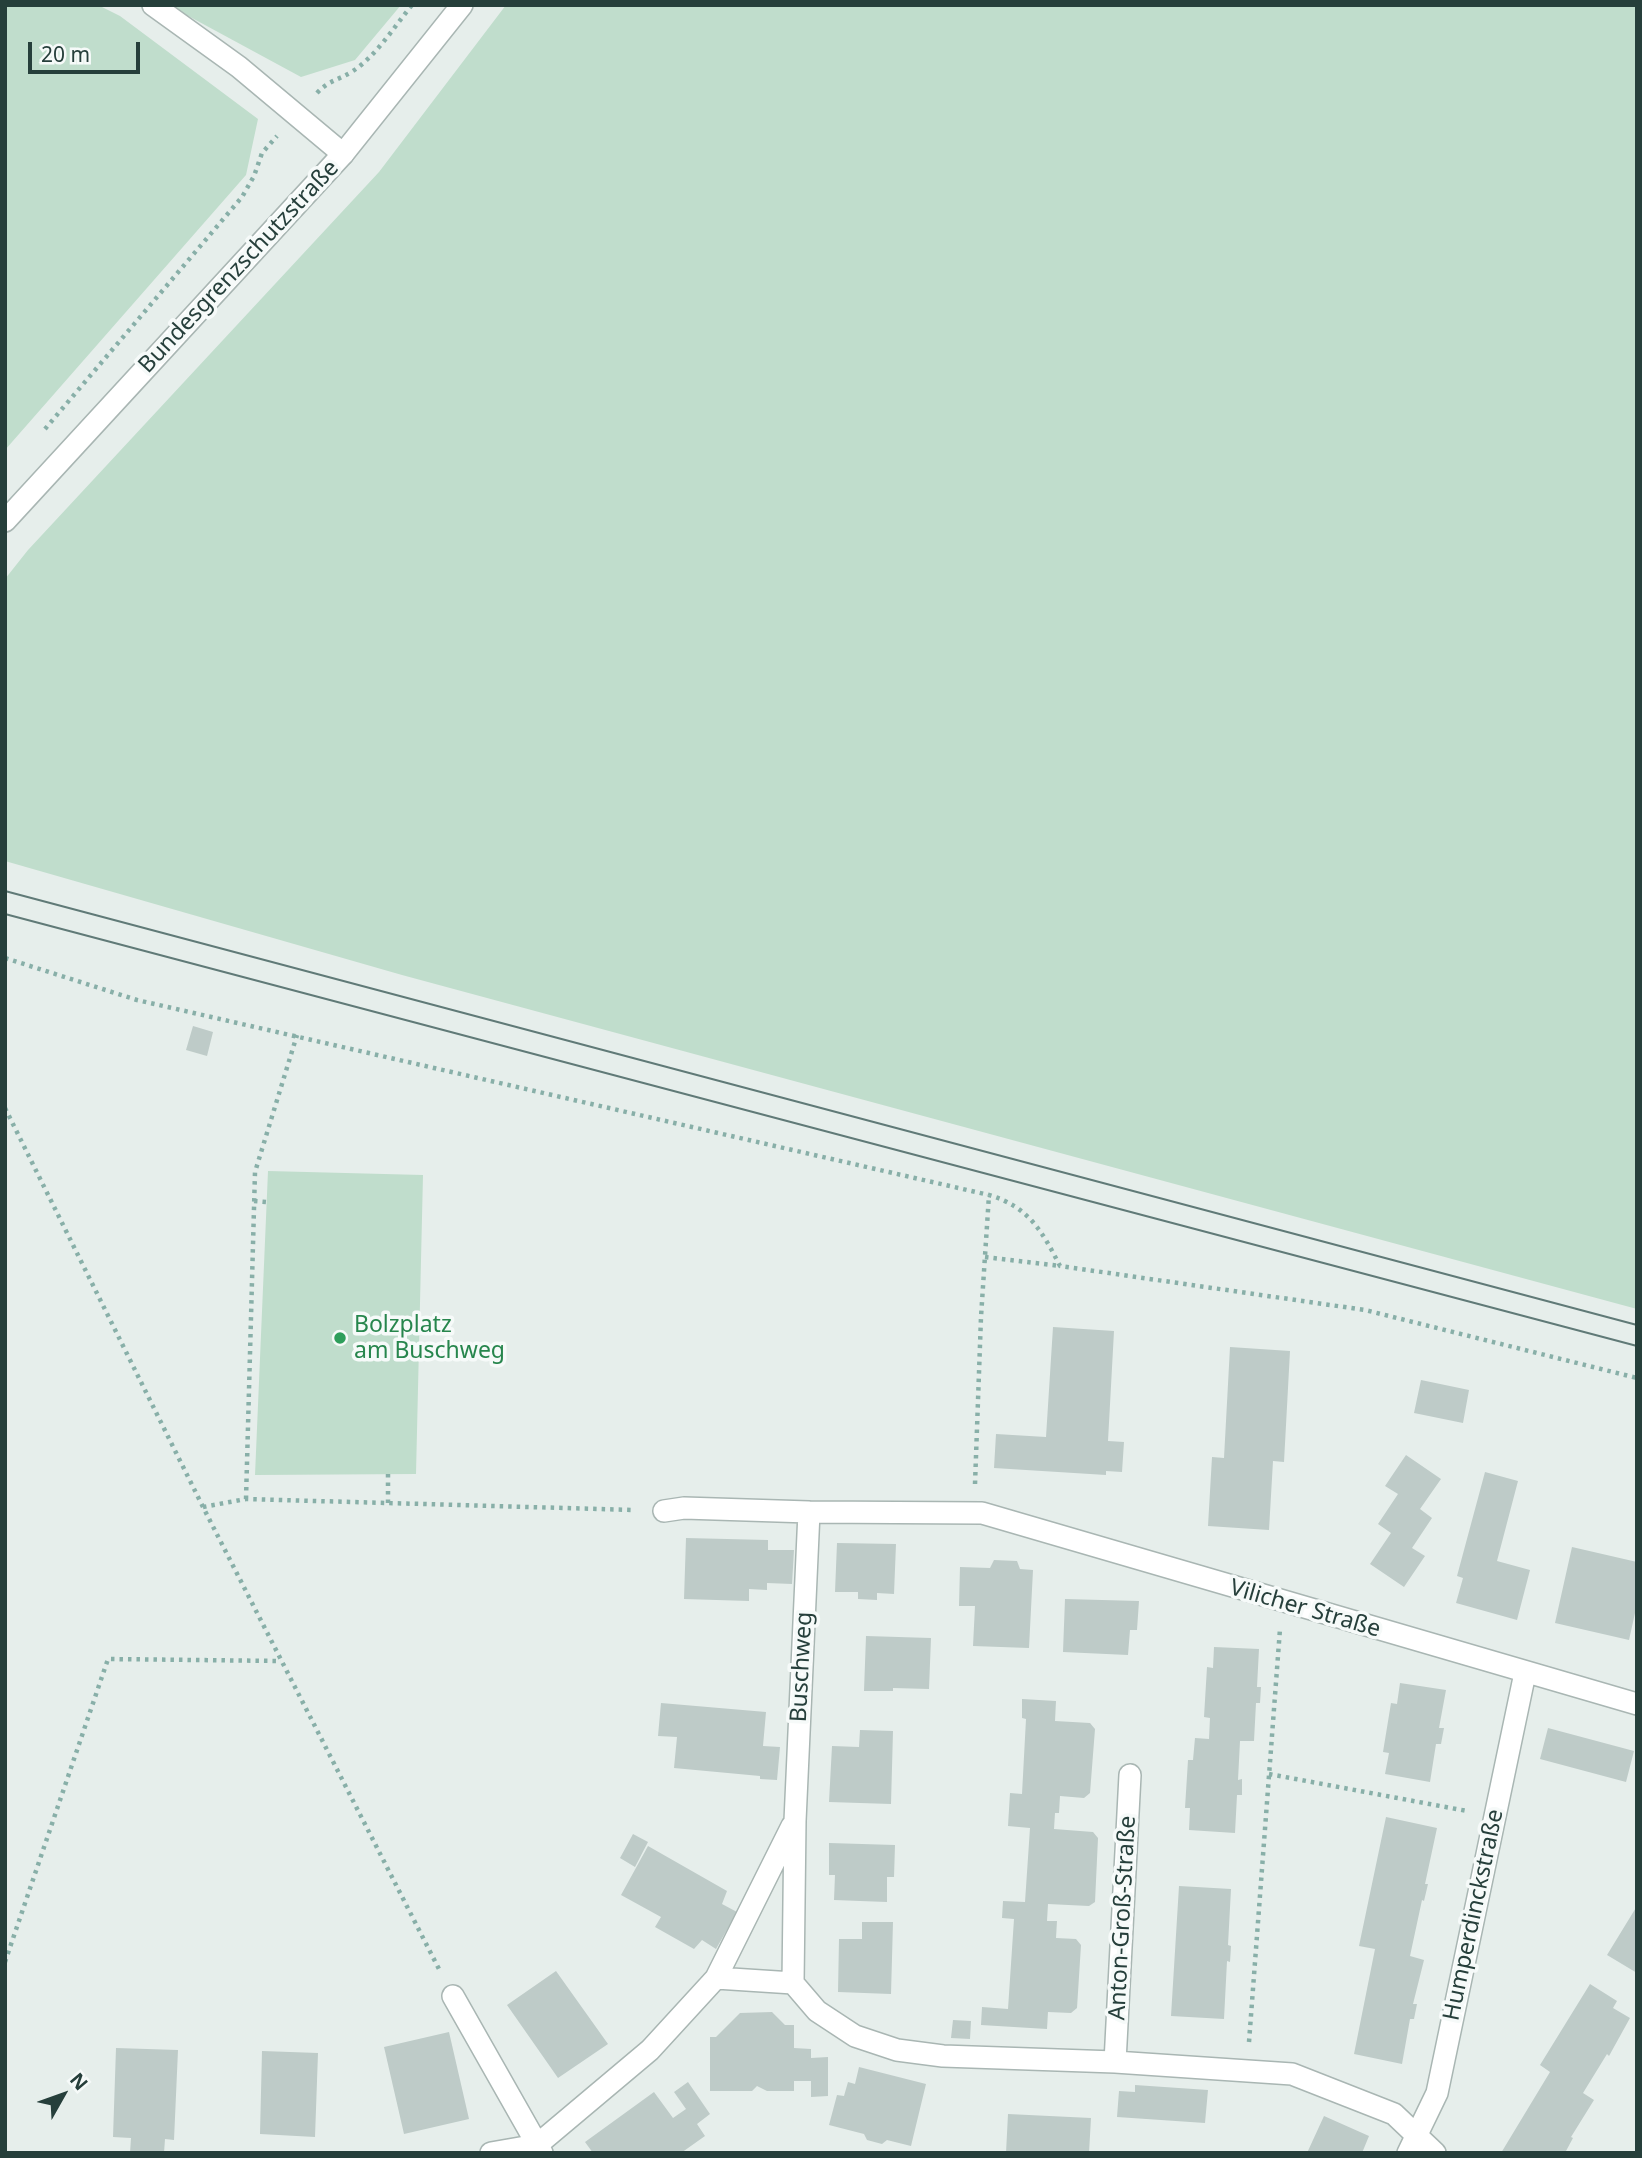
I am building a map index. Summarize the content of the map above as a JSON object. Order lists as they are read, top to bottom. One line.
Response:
{"streets":{"street":["Bundesgrenzschutzstraße","Vilicher Straße","Buschweg","Humperdinckstraße","Anton-Groß-Straße"]},"crossings":[["Vilicher Straße","Humperdinckstraße"]],"places":["Bolzplatz am Buschweg"],"scale_bar":"20 m","north":"top right"}
